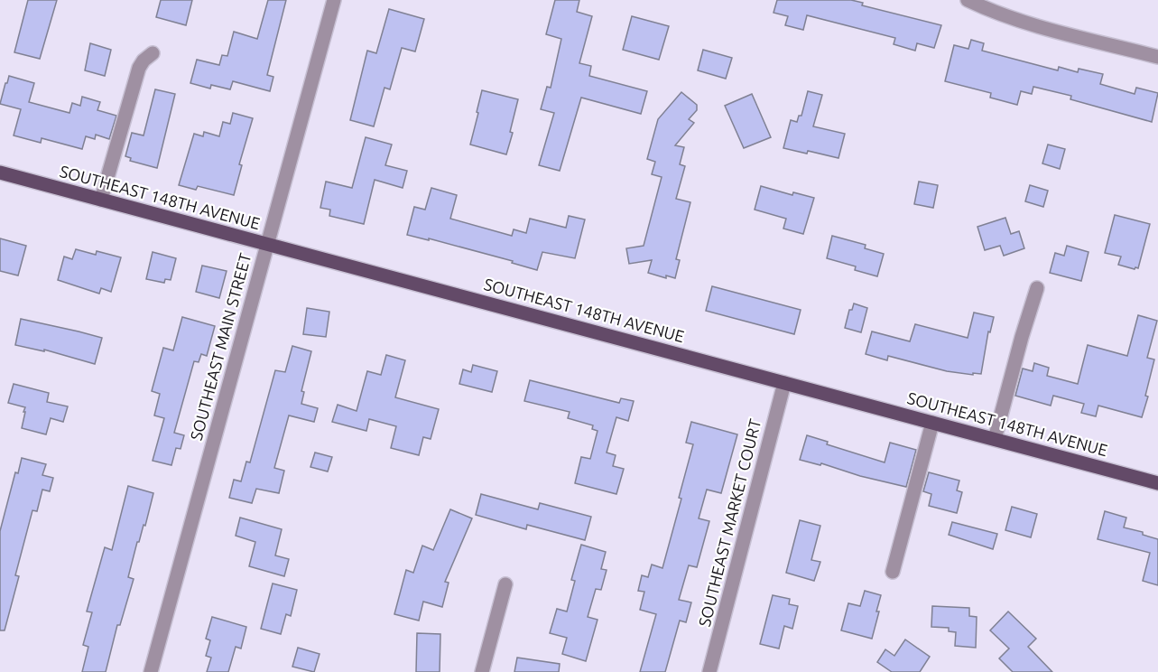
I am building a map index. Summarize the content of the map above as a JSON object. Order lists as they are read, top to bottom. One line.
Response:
{"streets":{"main road":["SOUTHEAST 148TH AVENUE"],"street":["SOUTHEAST MAIN STREET","SOUTHEAST MARKET COURT"]},"crossings":[["SOUTHEAST 148TH AVENUE","SOUTHEAST MAIN STREET"],["SOUTHEAST 148TH AVENUE","SOUTHEAST MARKET COURT"]]}
